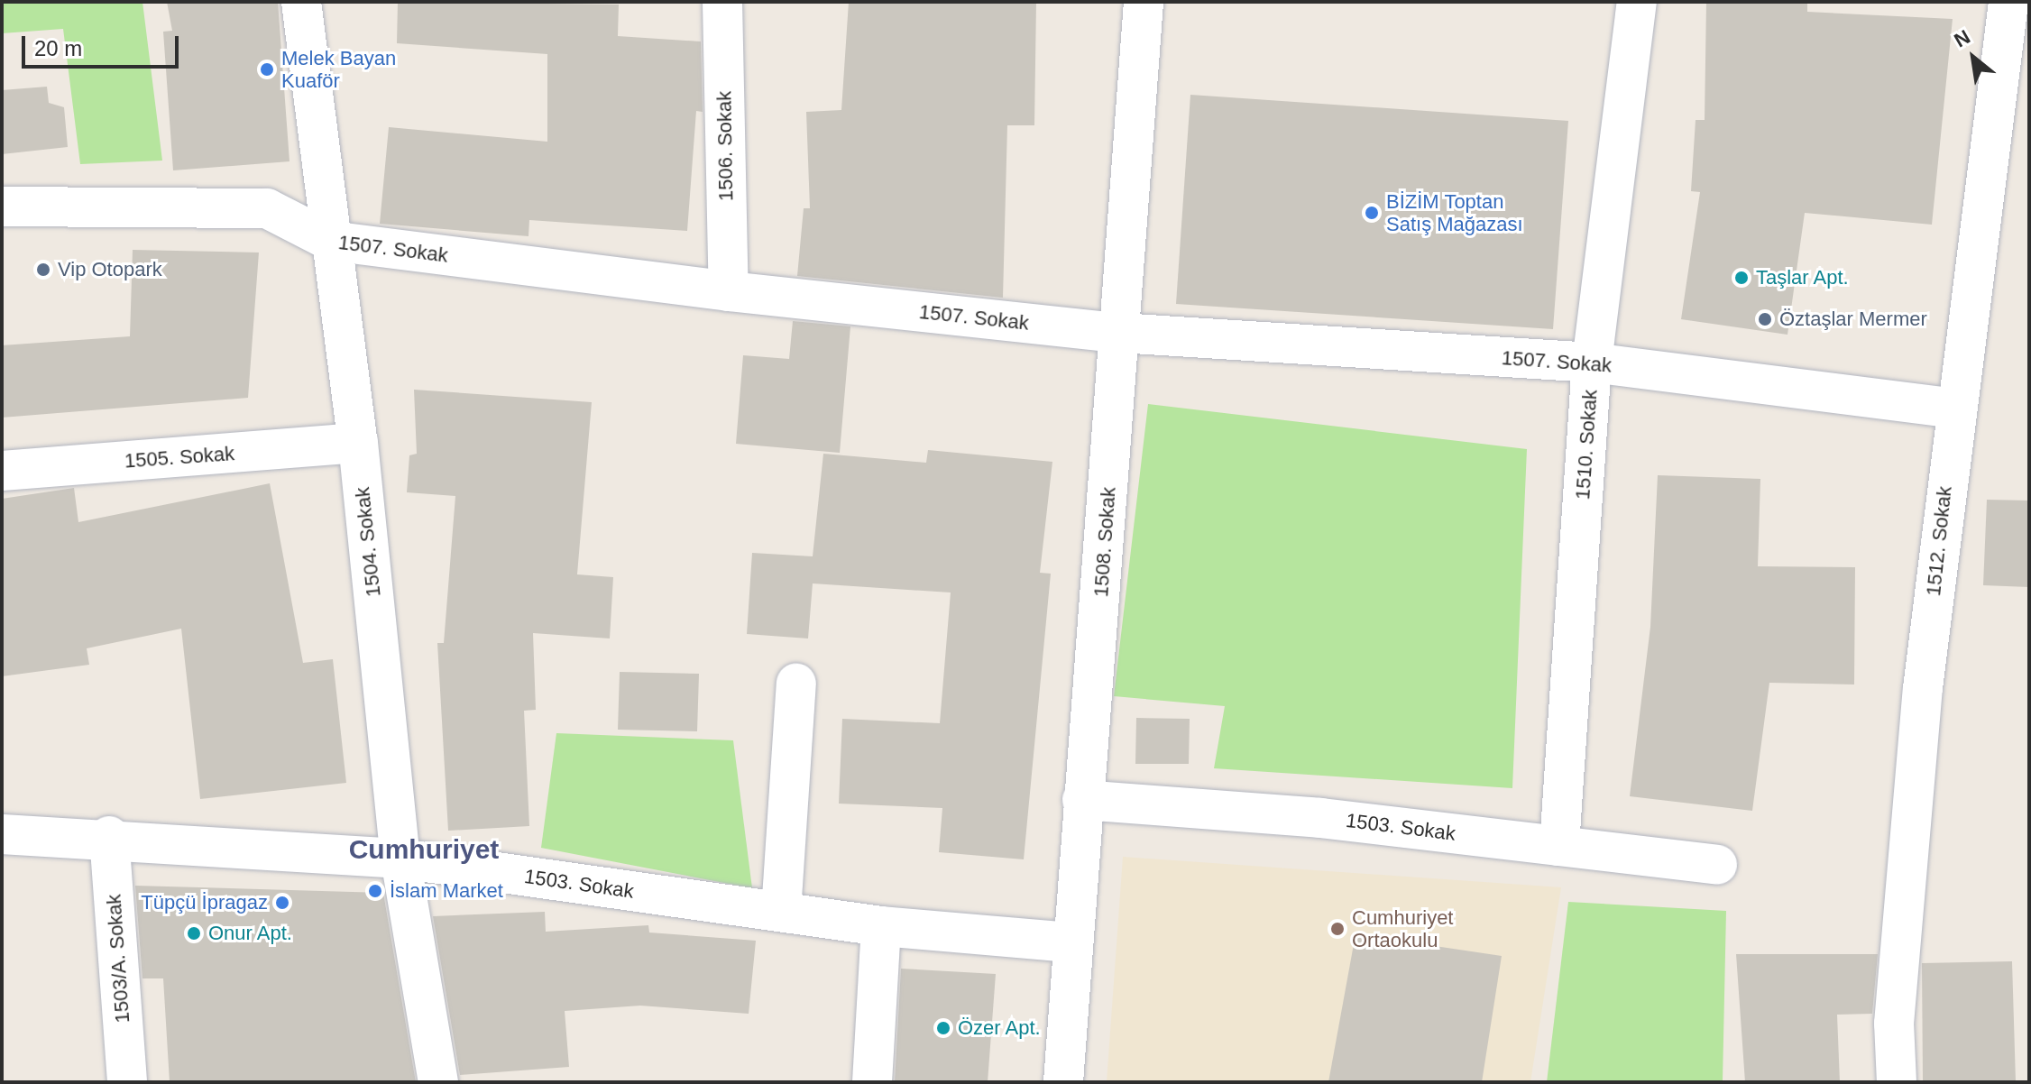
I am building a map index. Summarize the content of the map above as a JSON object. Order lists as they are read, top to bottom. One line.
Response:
{"streets":{"street":["1506. Sokak","1507. Sokak","1510. Sokak","1505. Sokak","1512. Sokak","1504. Sokak","1508. Sokak","1503. Sokak","1503/A. Sokak"]},"crossings":[["1506. Sokak","1507. Sokak"],["1507. Sokak","1510. Sokak"],["1507. Sokak","1512. Sokak"],["1507. Sokak","1504. Sokak"],["1507. Sokak","1508. Sokak"],["1510. Sokak","1503. Sokak"],["1505. Sokak","1504. Sokak"],["1504. Sokak","1503. Sokak"],["1508. Sokak","1503. Sokak"],["1503. Sokak","1503/A. Sokak"]],"districts":["Cumhuriyet"],"places":["Melek Bayan Kuaför","BİZİM Toptan Satış Mağazası","Vip Otopark","Taşlar Apt.","Öztaşlar Mermer","İslam Market","Tüpçü İpragaz","Cumhuriyet Ortaokulu","Onur Apt.","Özer Apt."],"scale_bar":"20 m","north":"top left"}
